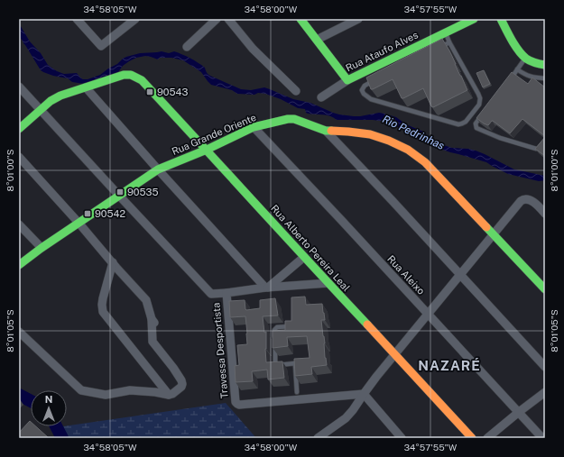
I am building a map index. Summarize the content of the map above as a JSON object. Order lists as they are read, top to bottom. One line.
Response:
{"streets":{"street":["Rua Ataufo Alves","Rua Grande Oriente","Rua Alberto Pereira Leal","Rua Aleixo","Travessa Desportista"]},"crossings":[["Rua Grande Oriente","Rua Alberto Pereira Leal"],["Rua Grande Oriente","Rua Aleixo"],["Rua Alberto Pereira Leal","Travessa Desportista"]],"districts":["NAZARÉ"],"water":["Rio Pedrinhas"],"places":{"transit":["90543","90535","90542"]},"north":"top","coordinates":["34°58'05\"W","34°58'00\"W","34°57'55\"W","8°01'00\"S","8°01'05\"S"]}
